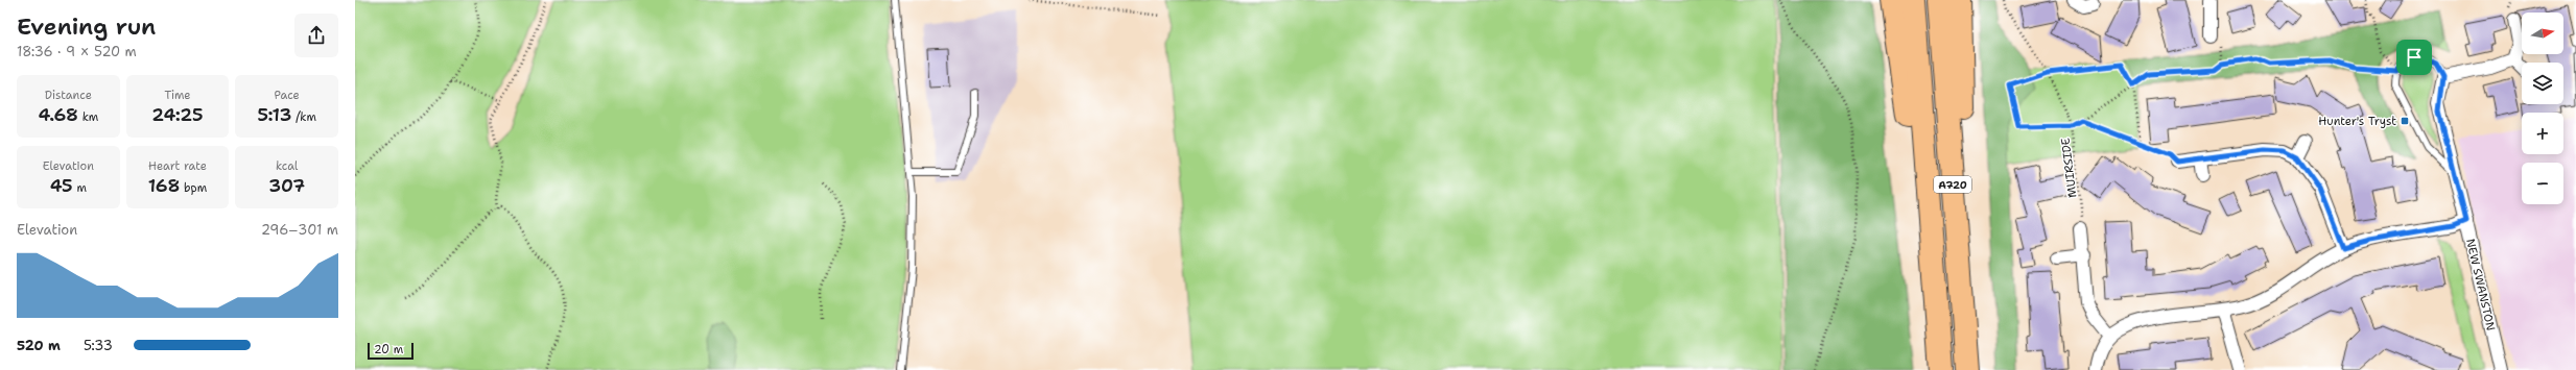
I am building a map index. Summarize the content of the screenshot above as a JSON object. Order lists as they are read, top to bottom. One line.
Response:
{"streets":{"highway":["A720"],"street":["NEW SWANSTON"],"path":["MUIRSIDE"]},"places":{"transit":["Hunter's Tryst"]},"scale_bar":"20 m","north":"right","page":{"heading":["Evening run","18:36 · 9 × 520 m"],"map_buttons":["+","−"],"stats":[["Distance","4.68 km"],["Time","24:25"],["Pace","5:13 /km"],["Elevation","45 m"],["Heart rate","168 bpm"],["kcal","307"]],"chart":["Elevation","296–301 m"],"list":[{"name":"520 m","note":"5:33"}],"scale":"20 m"}}
